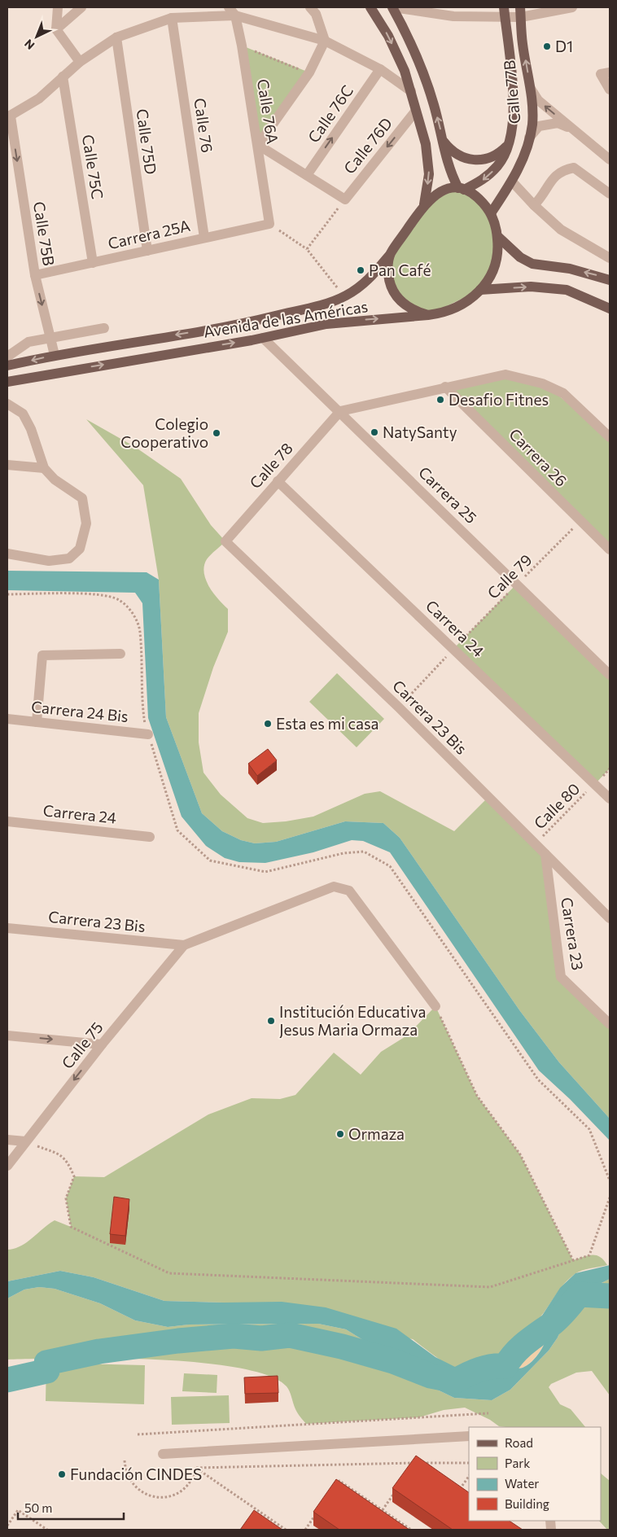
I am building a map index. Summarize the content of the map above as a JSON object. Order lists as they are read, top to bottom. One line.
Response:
{"streets":{"main road":["Calle 77B","Avenida de las Américas"],"street":["Calle 76A","Calle 76C","Calle 76","Calle 75D","Calle 76D","Calle 75C","Calle 75B","Carrera 25A","Carrera 26","Calle 78","Carrera 25","Carrera 24","Carrera 24 Bis","Carrera 23 Bis","Carrera 23","Calle 75"],"path":["Calle 79","Calle 80"]},"crossings":[["Calle 77B","Avenida de las Américas"],["Calle 76A","Carrera 25A"],["Calle 76","Carrera 25A"],["Calle 75D","Carrera 25A"],["Calle 75C","Carrera 25A"],["Calle 75B","Carrera 25A"],["Calle 75B","Avenida de las Américas"],["Avenida de las Américas","Carrera 25"],["Carrera 26","Calle 79"],["Calle 78","Carrera 25"],["Calle 78","Carrera 24"],["Calle 78","Carrera 23 Bis"],["Carrera 25","Calle 79"],["Calle 79","Carrera 24"],["Calle 79","Carrera 23 Bis"],["Carrera 24","Calle 80"],["Carrera 23 Bis","Calle 80"],["Carrera 23 Bis","Carrera 23"],["Carrera 23 Bis","Calle 75"]],"one_way":["Calle 76D","Calle 75B","Calle 75"],"places":["D1","Pan Café","Desafio Fitnes","NatySanty","Colegio Cooperativo","Esta es mi casa","Institución Educativa Jesus Maria Ormaza","Ormaza","Fundación CINDES"],"legend":["Road","Park","Water","Building"],"scale_bar":"50 m","north":"bottom left"}
